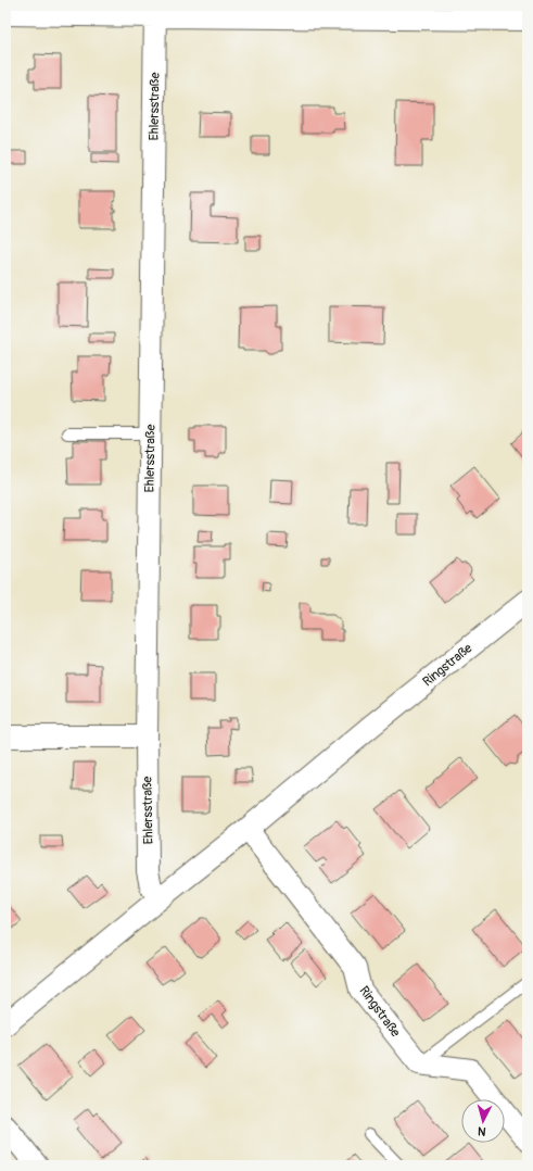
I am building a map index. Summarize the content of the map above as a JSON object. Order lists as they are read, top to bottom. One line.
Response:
{"streets":{"street":["Ehlersstraße","Ringstraße"]},"crossings":[["Ehlersstraße","Ringstraße"]],"north":"bottom"}
